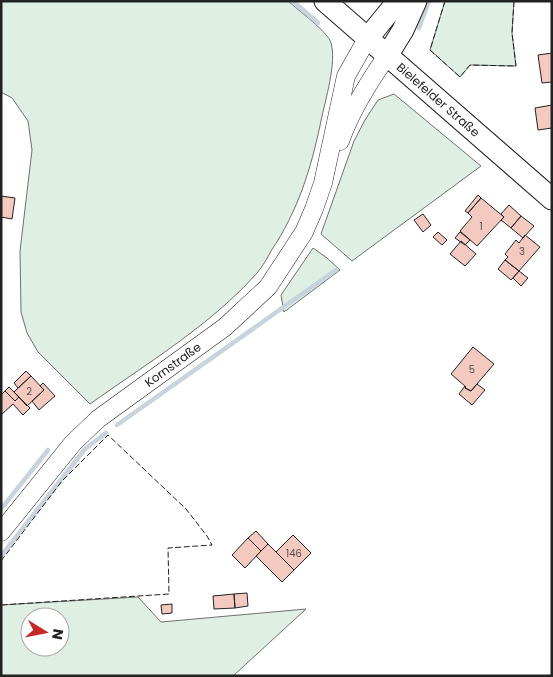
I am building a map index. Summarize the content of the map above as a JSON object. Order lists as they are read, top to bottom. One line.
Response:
{"streets":{"main road":["Bielefelder Straße"],"street":["Kornstraße"]},"crossings":[["Bielefelder Straße","Kornstraße"]],"house_numbers":["1","3","5","2","146"],"north":"right"}
